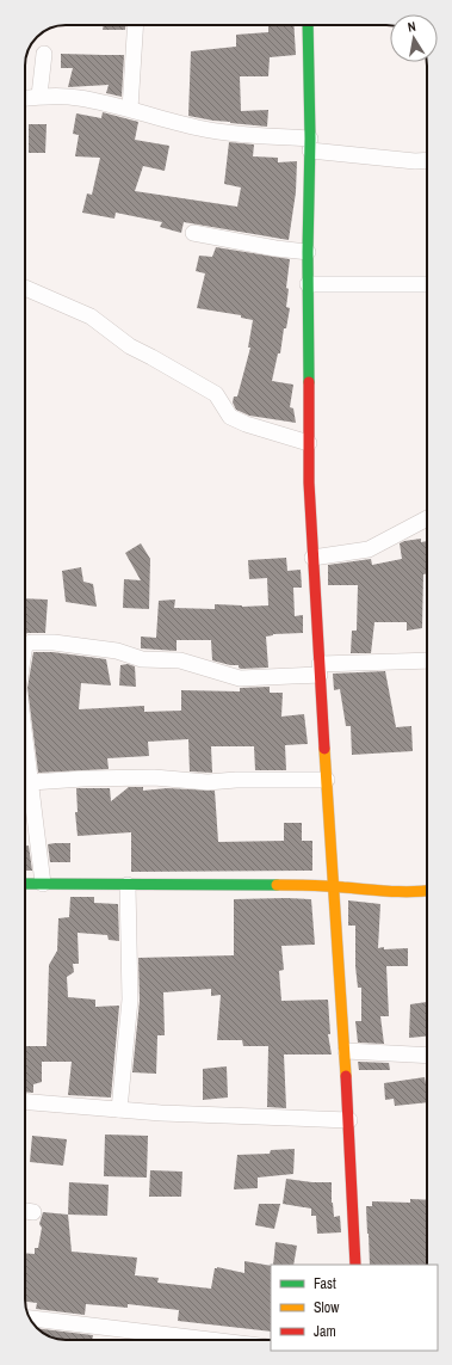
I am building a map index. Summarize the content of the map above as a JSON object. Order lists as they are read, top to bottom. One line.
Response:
{"legend":["Fast","Slow","Jam"],"north":"top"}
